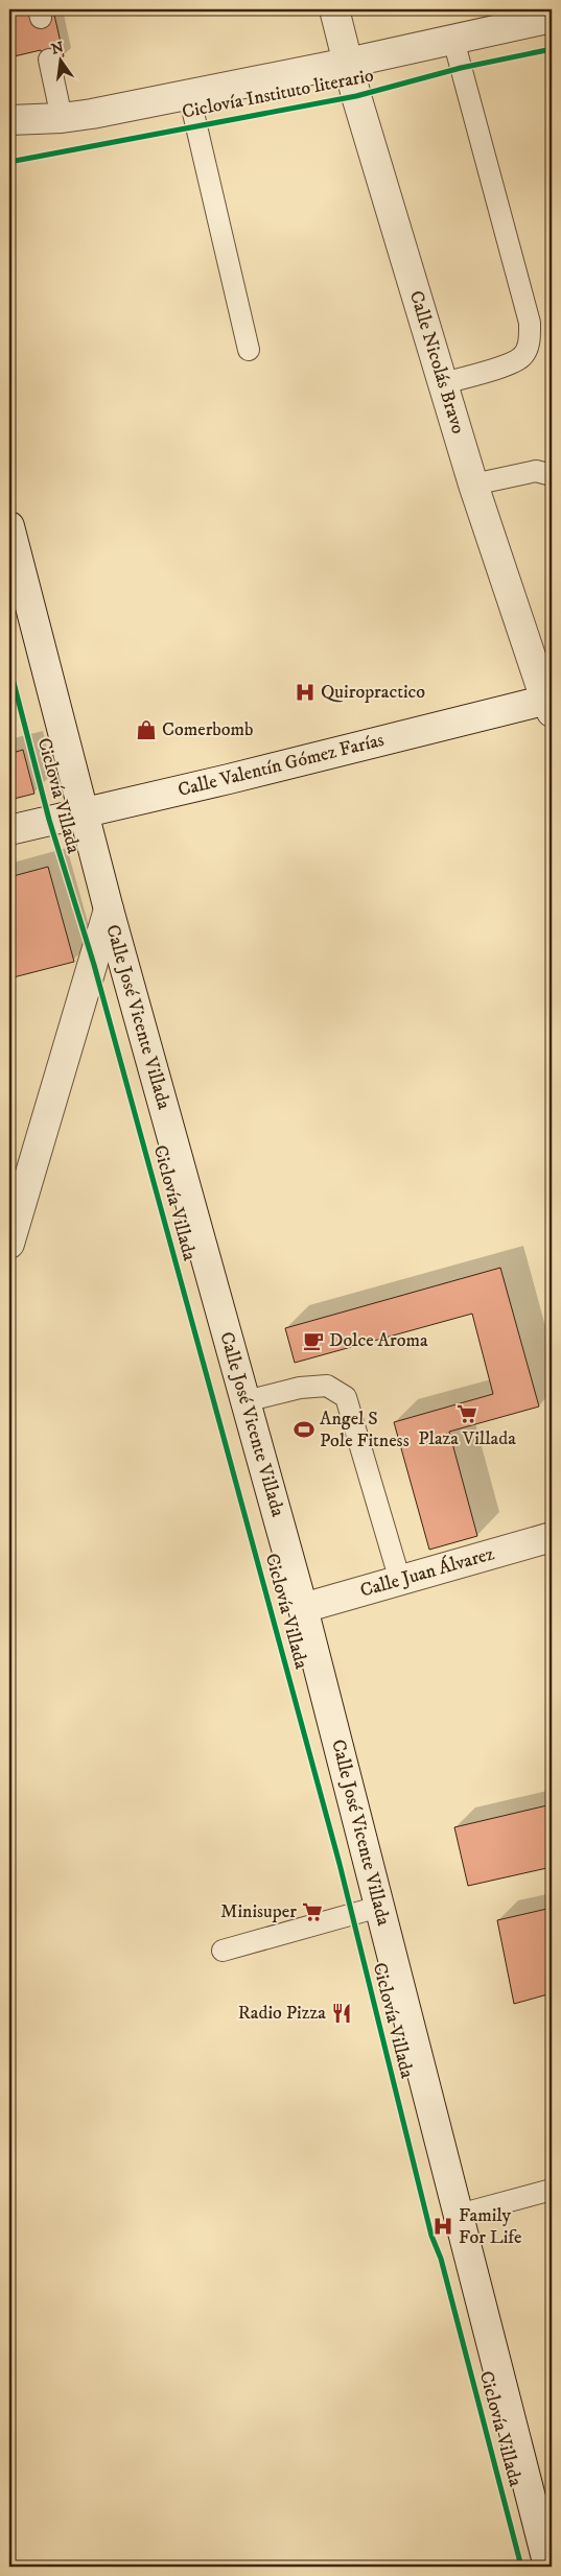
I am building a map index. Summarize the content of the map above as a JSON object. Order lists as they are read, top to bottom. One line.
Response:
{"streets":{"main road":["Calle Nicolás Bravo","Calle Valentín Gómez Farías","Calle José Vicente Villada","Calle Juan Álvarez"],"cycle path":["Ciclovía Instituto literario","Ciclovía Villada"]},"crossings":[["Calle Nicolás Bravo","Calle Valentín Gómez Farías"],["Calle Valentín Gómez Farías","Calle José Vicente Villada"],["Calle José Vicente Villada","Calle Juan Álvarez"]],"places":{"hospital":["Quiropractico","Family For Life"],"shop":["Comerbomb"],"cafe":["Dolce Aroma"],"supermarket":["Plaza Villada","Minisuper"],"sports":["Angel S Pole Fitness"],"restaurant":["Radio Pizza"]},"north":"top"}
